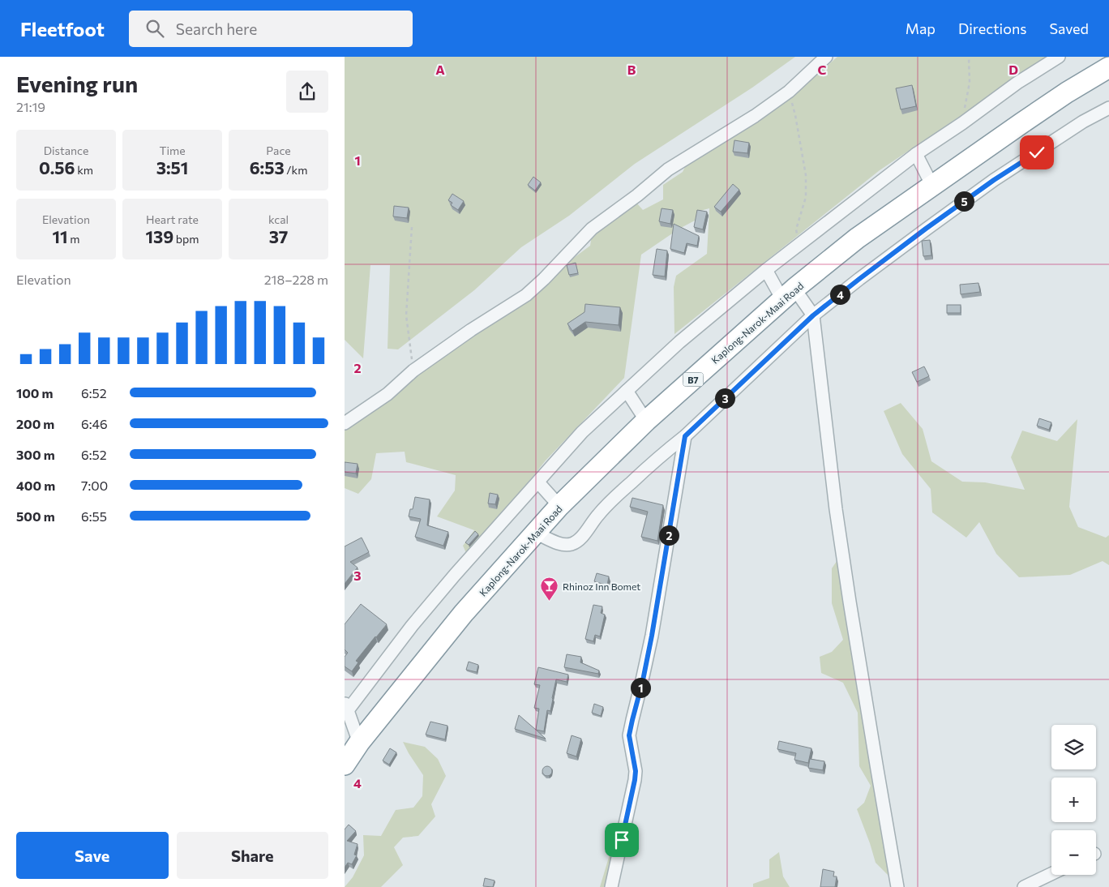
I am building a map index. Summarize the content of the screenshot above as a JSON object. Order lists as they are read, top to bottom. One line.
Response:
{"streets":{"highway":["Kaplong-Narok-Maai Road","B7"]},"places":{"bar":["Rhinoz Inn Bomet"]},"page":{"header":"Fleetfoot","search":"Search here","nav":["Map","Directions","Saved"],"heading":["Evening run","21:19"],"stats":[["Distance","0.56 km"],["Time","3:51"],["Pace","6:53 /km"],["Elevation","11 m"],["Heart rate","139 bpm"],["kcal","37"]],"pins":["5","4","3","2","1"],"chart":["Elevation","218–228 m"],"list":[{"name":"100 m","note":"6:52"},{"name":"200 m","note":"6:46"},{"name":"300 m","note":"6:52"},{"name":"400 m","note":"7:00"},{"name":"500 m","note":"6:55"}],"map_buttons":["+","−"],"buttons":["Save","Share"]},"grid":{"columns":["A","B","C","D"],"rows":["1","2","3","4"]}}
